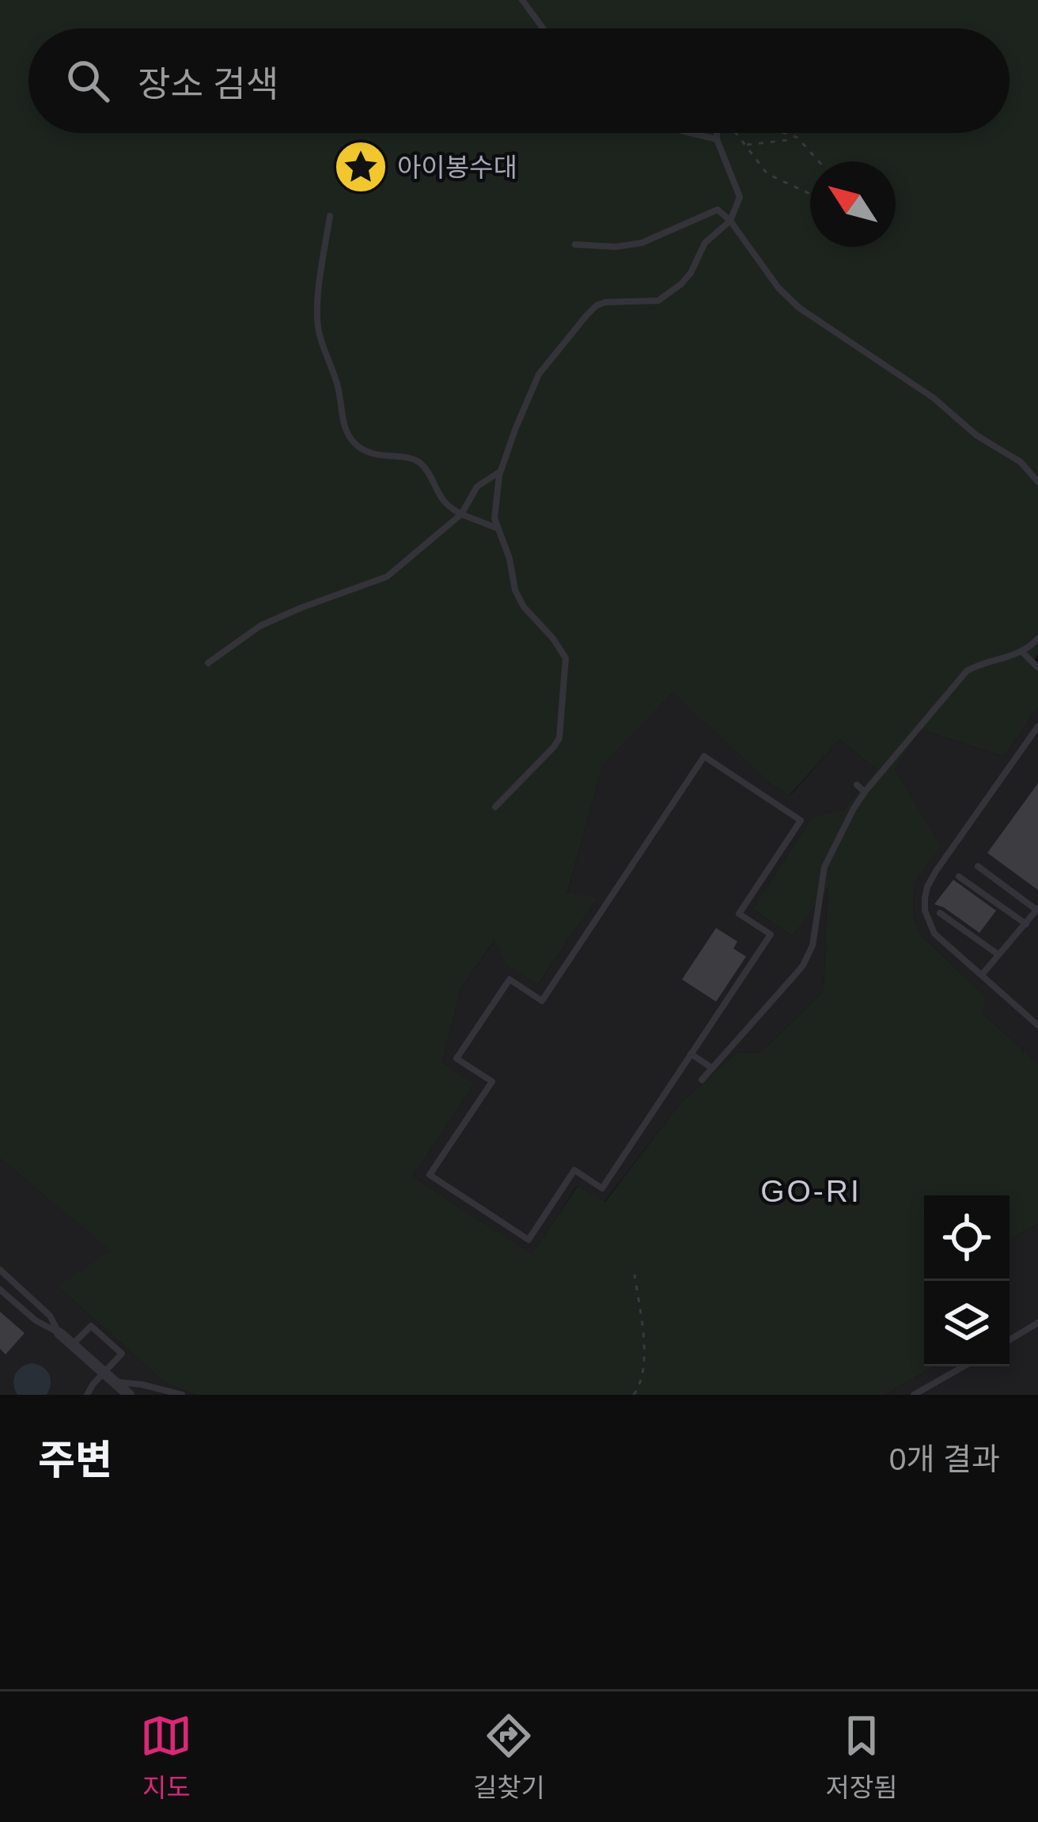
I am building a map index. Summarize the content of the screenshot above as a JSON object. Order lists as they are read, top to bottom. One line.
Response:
{"districts":["GO-RI"],"places":{"place":["아이봉수대"]},"north":"top left","page":{"search":"장소 검색","heading":["주변","0개 결과"],"nav":["지도","길찾기","저장됨"]}}
